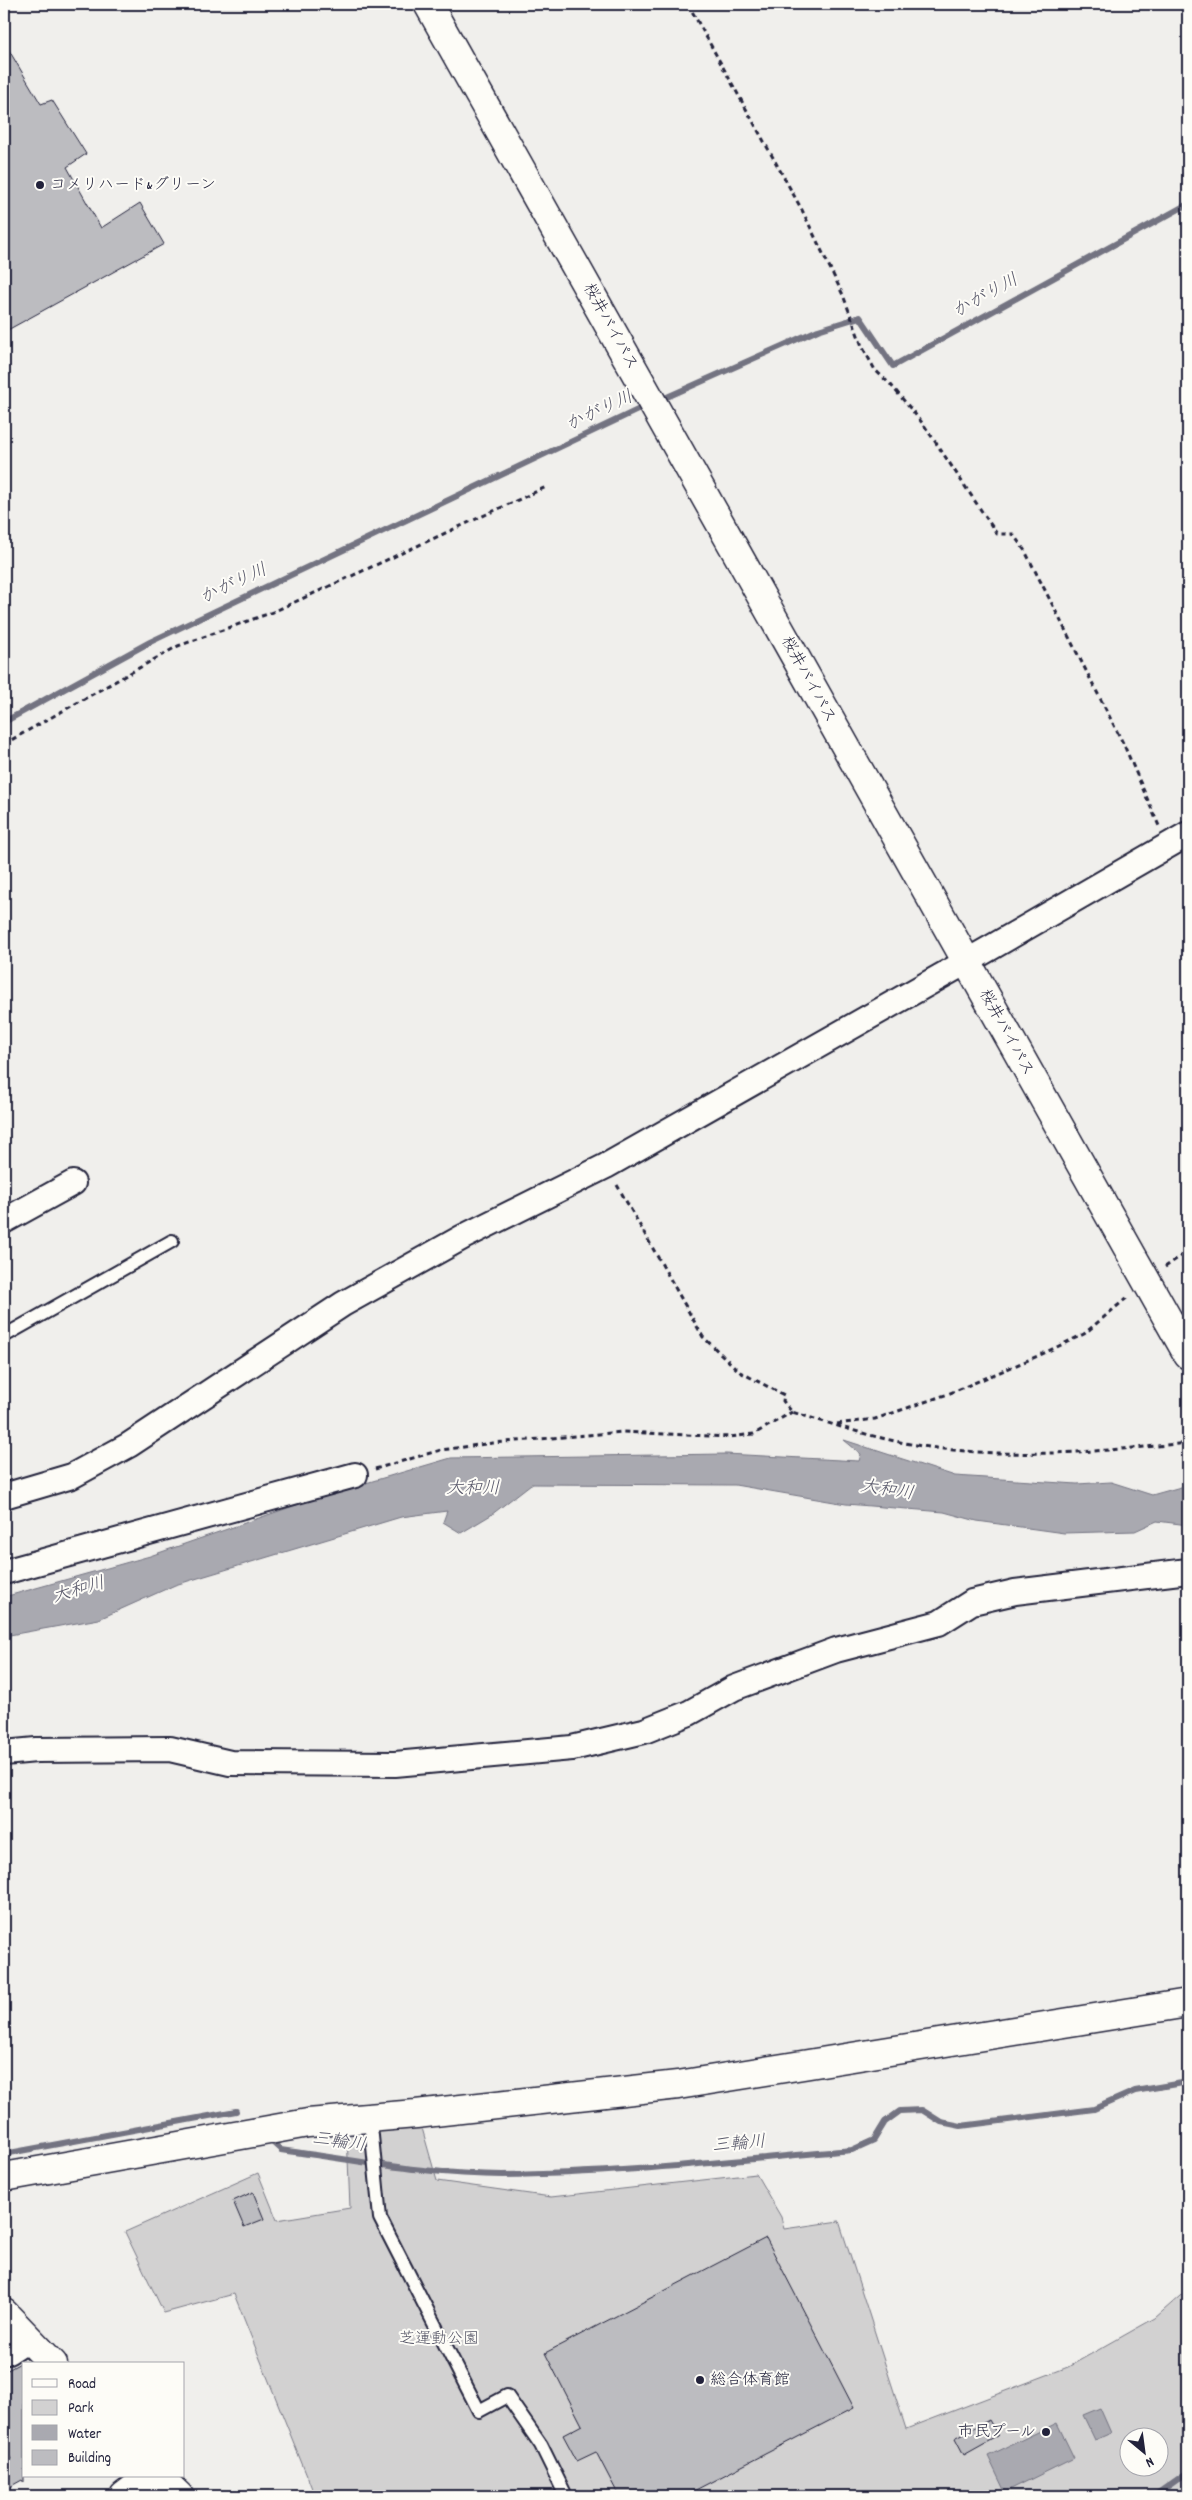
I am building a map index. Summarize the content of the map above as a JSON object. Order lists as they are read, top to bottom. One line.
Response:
{"streets":{"main road":["桜井バイパス"]},"water":["かがり川","大和川","三輪川"],"parks":["芝運動公園"],"places":["コメリハード&グリーン","総合体育館","市民プール"],"legend":["Road","Park","Water","Building"],"north":"bottom right"}
